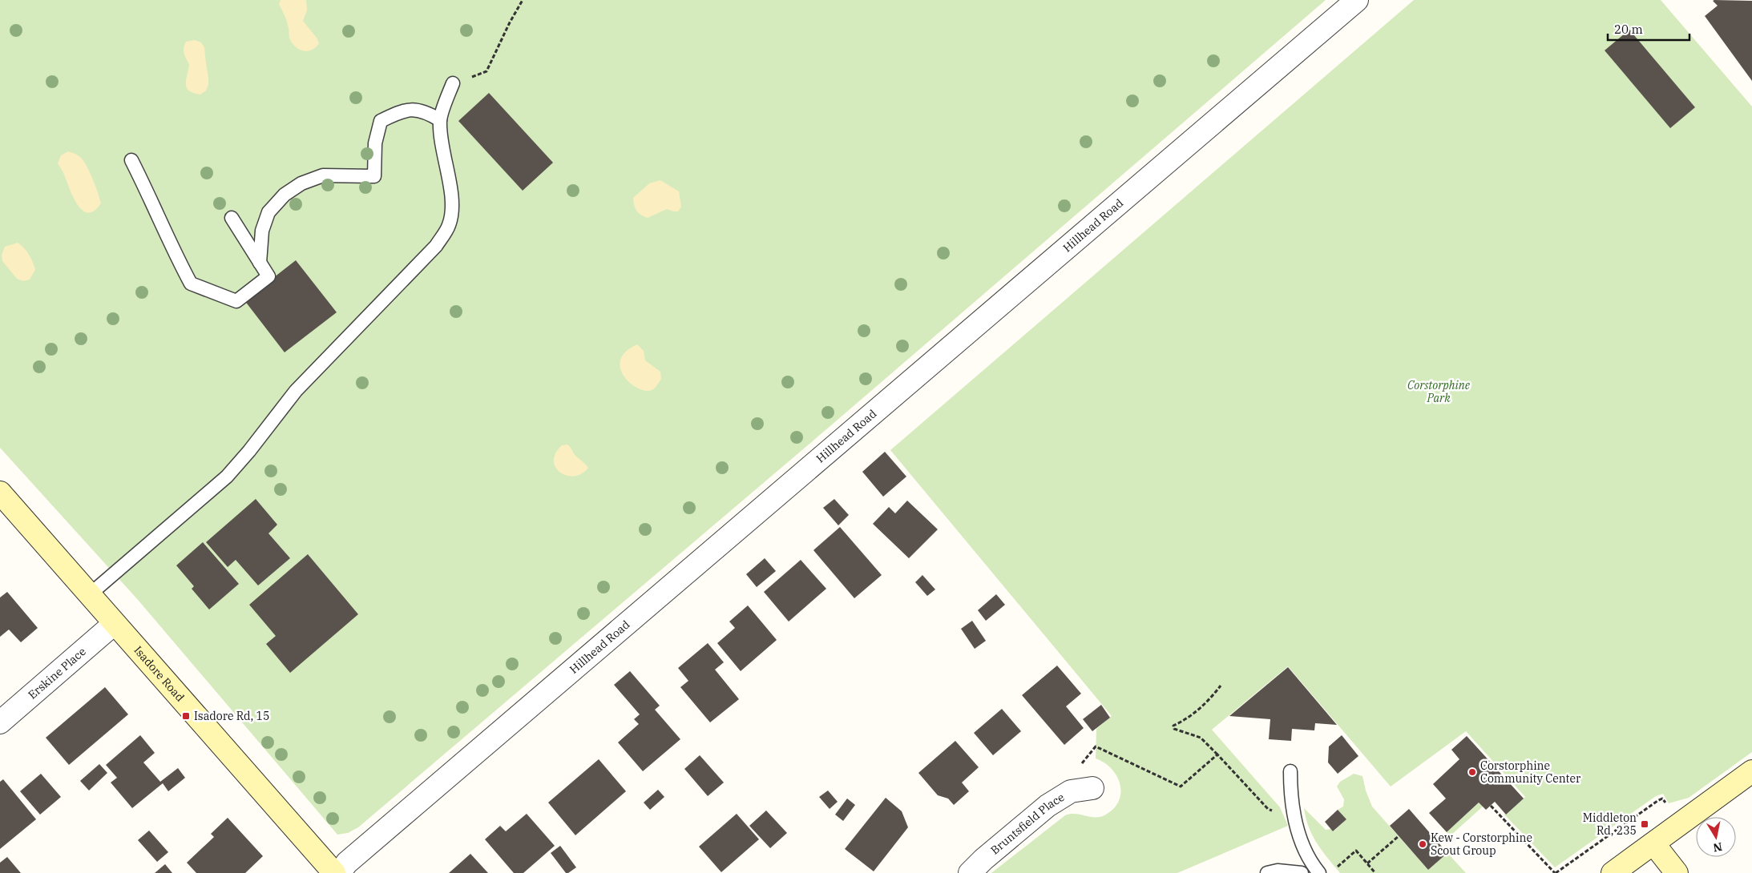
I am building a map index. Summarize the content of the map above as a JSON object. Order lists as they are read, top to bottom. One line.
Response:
{"streets":{"street":["Hillhead Road","Erskine Place","Isadore Road","Bruntsfield Place"]},"crossings":[["Erskine Place","Isadore Road"]],"parks":["Corstorphine Park"],"places":{"transit":["Isadore Rd, 15","Middleton Rd, 235"],"other":["Corstorphine Community Center","Kew - Corstorphine Scout Group"]},"scale_bar":"20 m","north":"bottom"}
